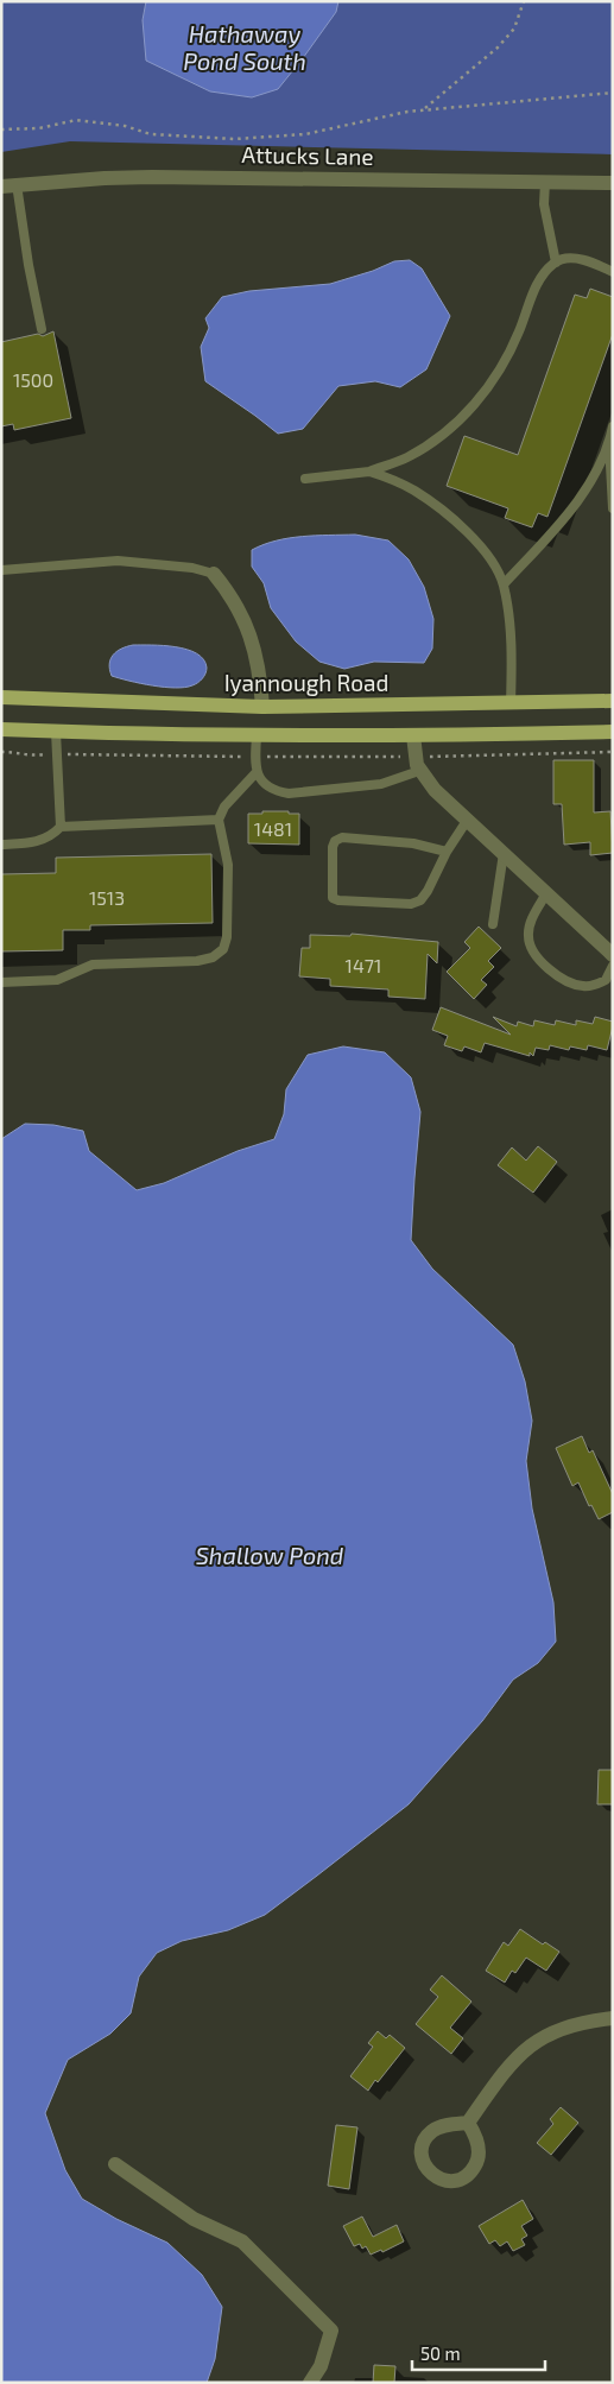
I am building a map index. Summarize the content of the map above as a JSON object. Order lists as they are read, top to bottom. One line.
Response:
{"streets":{"main road":["Iyannough Road"],"street":["Attucks Lane"]},"water":["Hathaway Pond South","Shallow Pond"],"house_numbers":["1500","1481","1513","1471"],"scale_bar":"50 m"}
